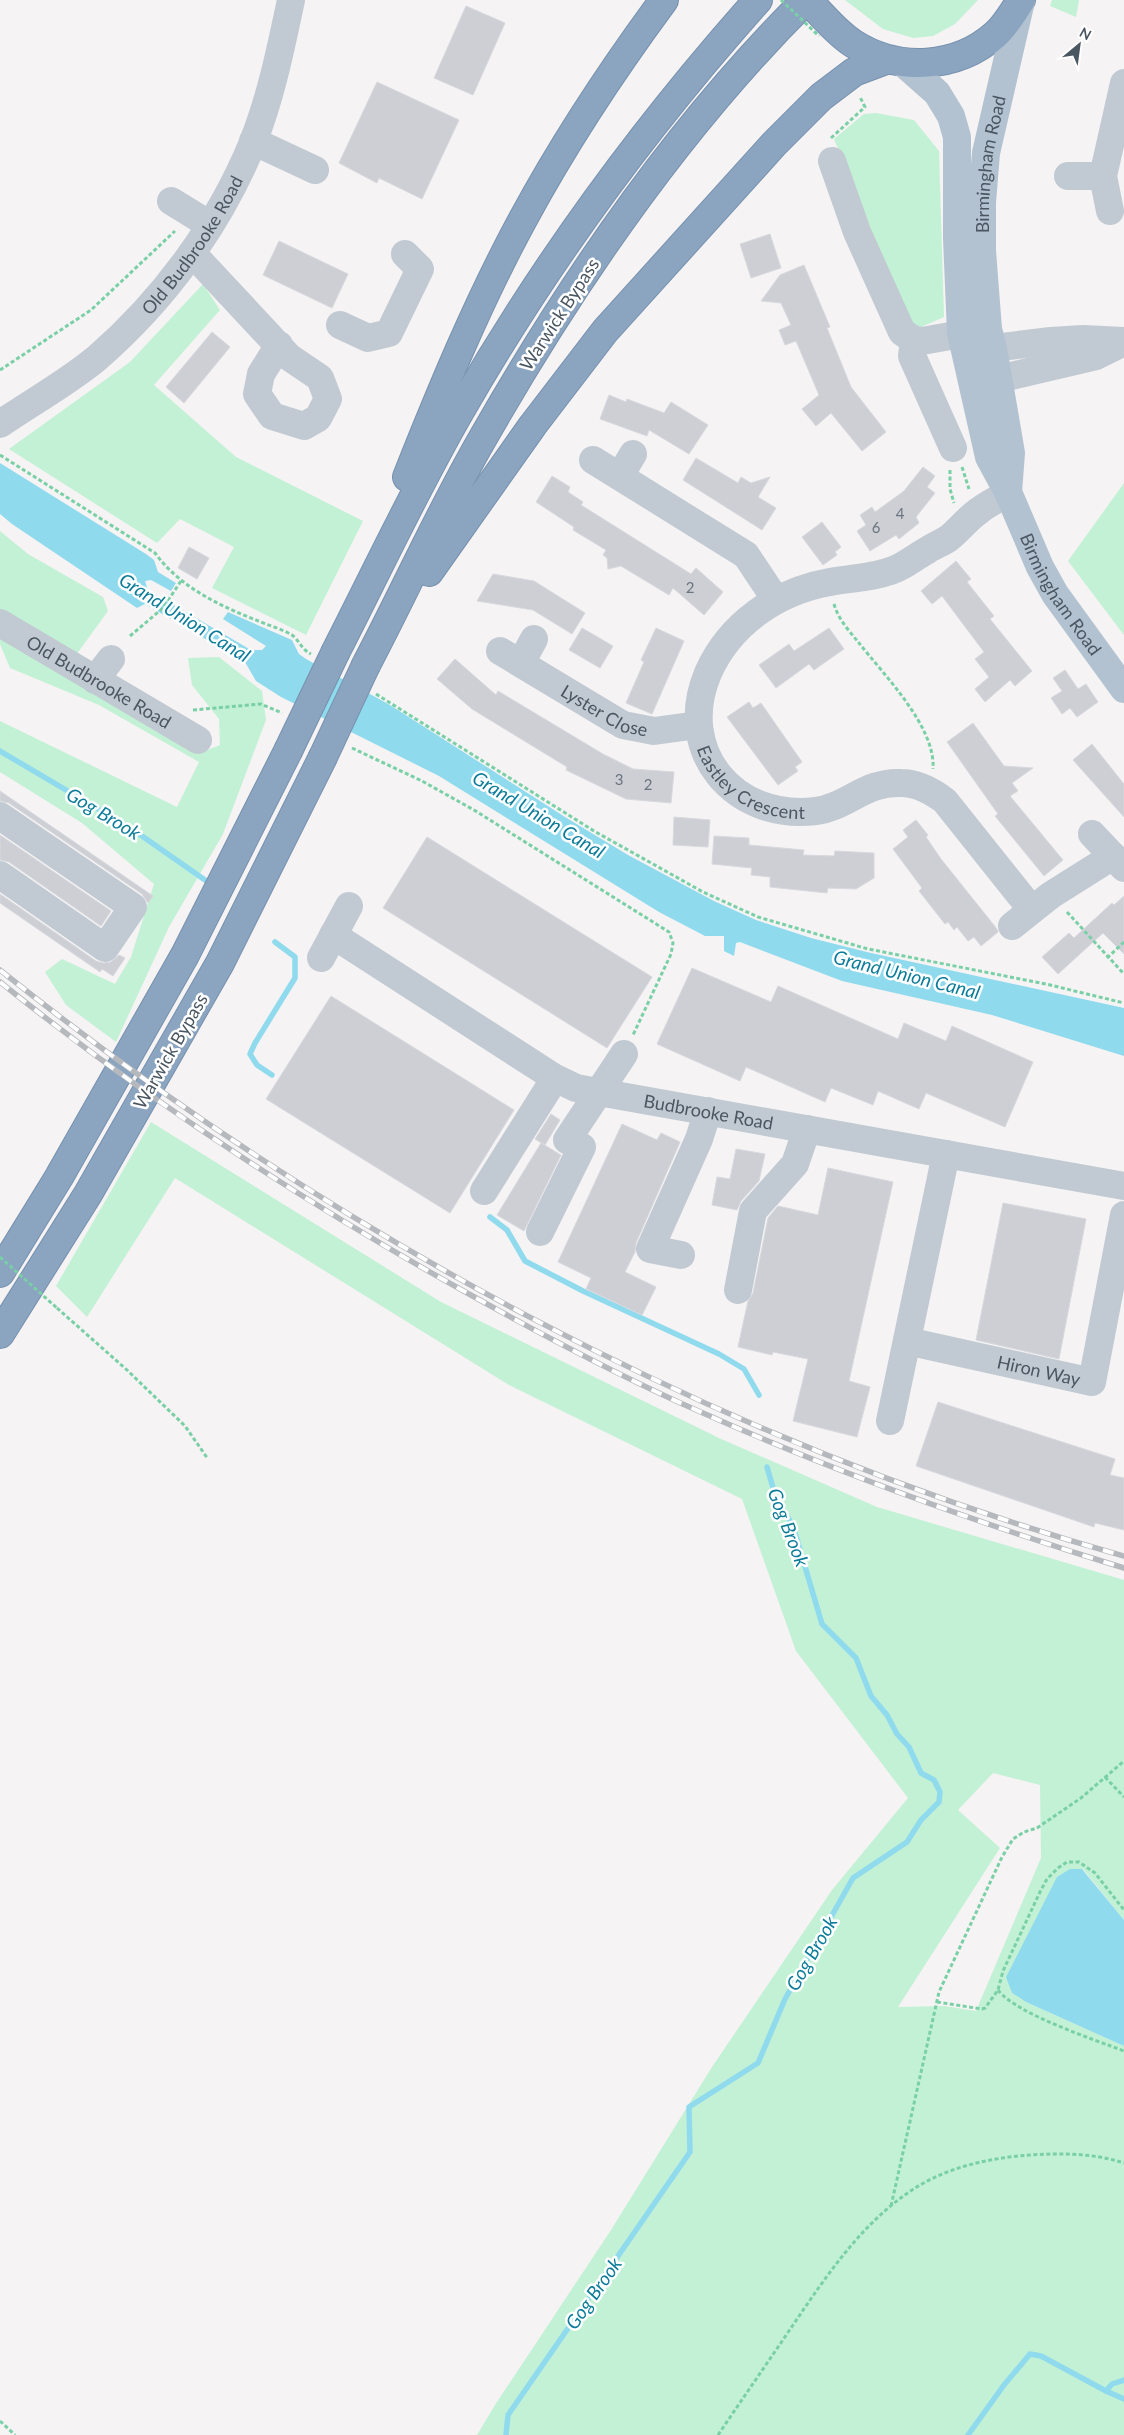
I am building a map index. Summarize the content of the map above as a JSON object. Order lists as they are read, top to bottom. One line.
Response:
{"streets":{"highway":["Warwick Bypass"],"main road":["Birmingham Road"],"street":["Old Budbrooke Road","Lyster Close","Eastley Crescent","Budbrooke Road","Hiron Way"]},"crossings":[["Birmingham Road","Eastley Crescent"],["Lyster Close","Eastley Crescent"]],"water":["Grand Union Canal","Gog Brook"],"house_numbers":["4","6","2","3","2"],"north":"top right"}
